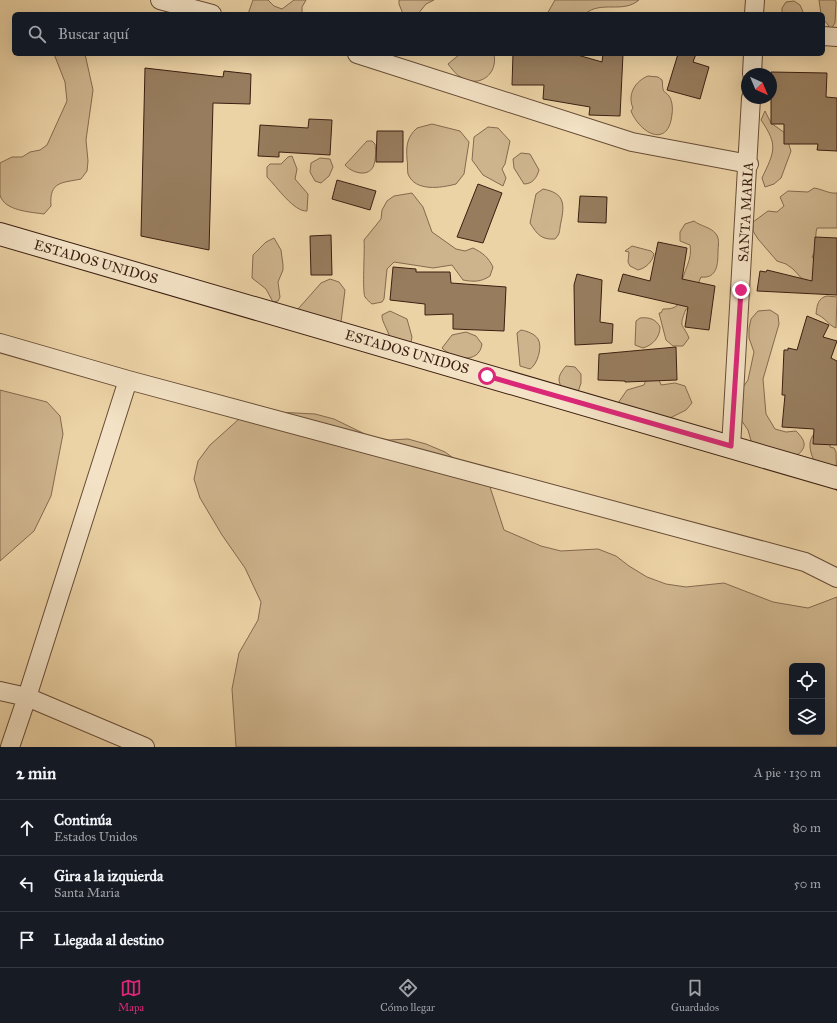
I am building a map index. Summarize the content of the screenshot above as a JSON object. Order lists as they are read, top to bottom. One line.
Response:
{"streets":{"street":["SANTA MARIA","ESTADOS UNIDOS"]},"crossings":[["SANTA MARIA","ESTADOS UNIDOS"]],"north":"bottom right","page":{"search":"Buscar aquí","heading":["2 min","A pie · 130 m"],"list":[["Continúa","Estados Unidos","80 m"],["Gira a la izquierda","Santa Maria","50 m"],"Llegada al destino"],"nav":["Mapa","Cómo llegar","Guardados"]}}
